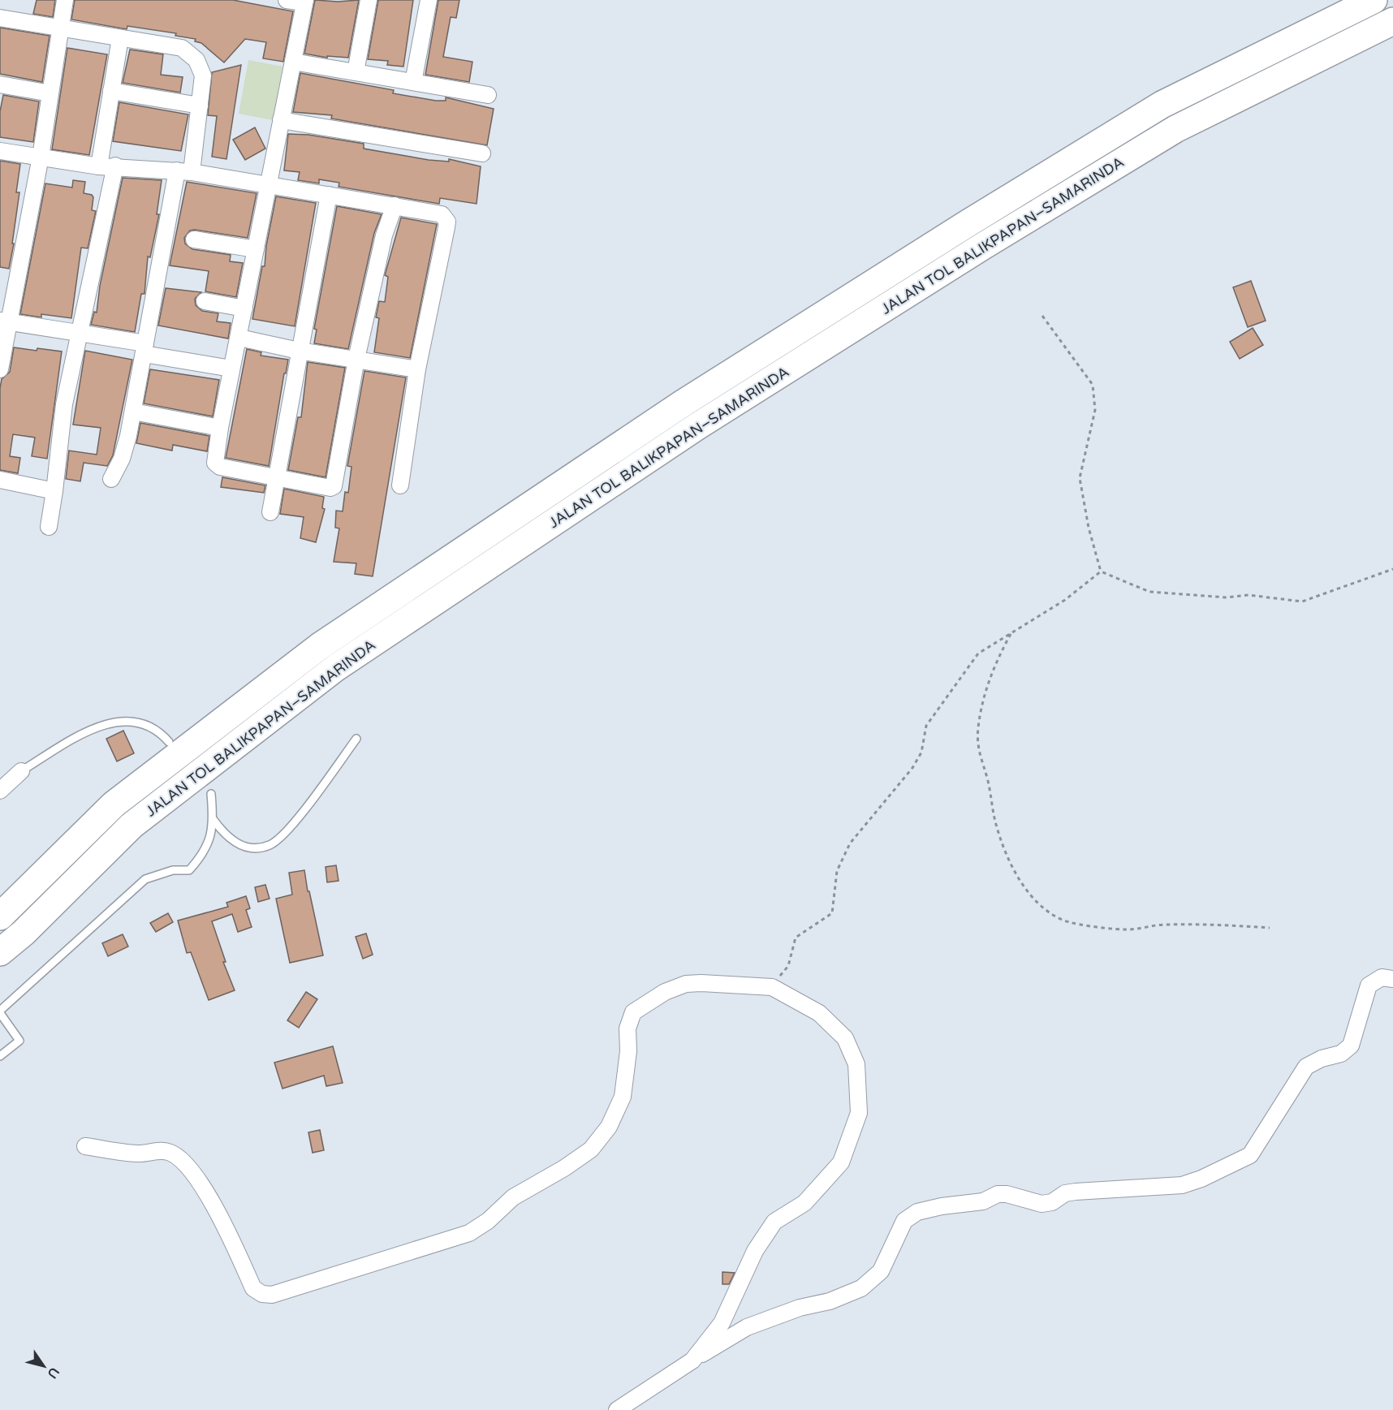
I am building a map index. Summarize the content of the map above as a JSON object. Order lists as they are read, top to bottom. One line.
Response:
{"streets":{"highway":["JALAN TOL BALIKPAPAN–SAMARINDA"]},"north":"bottom right"}
